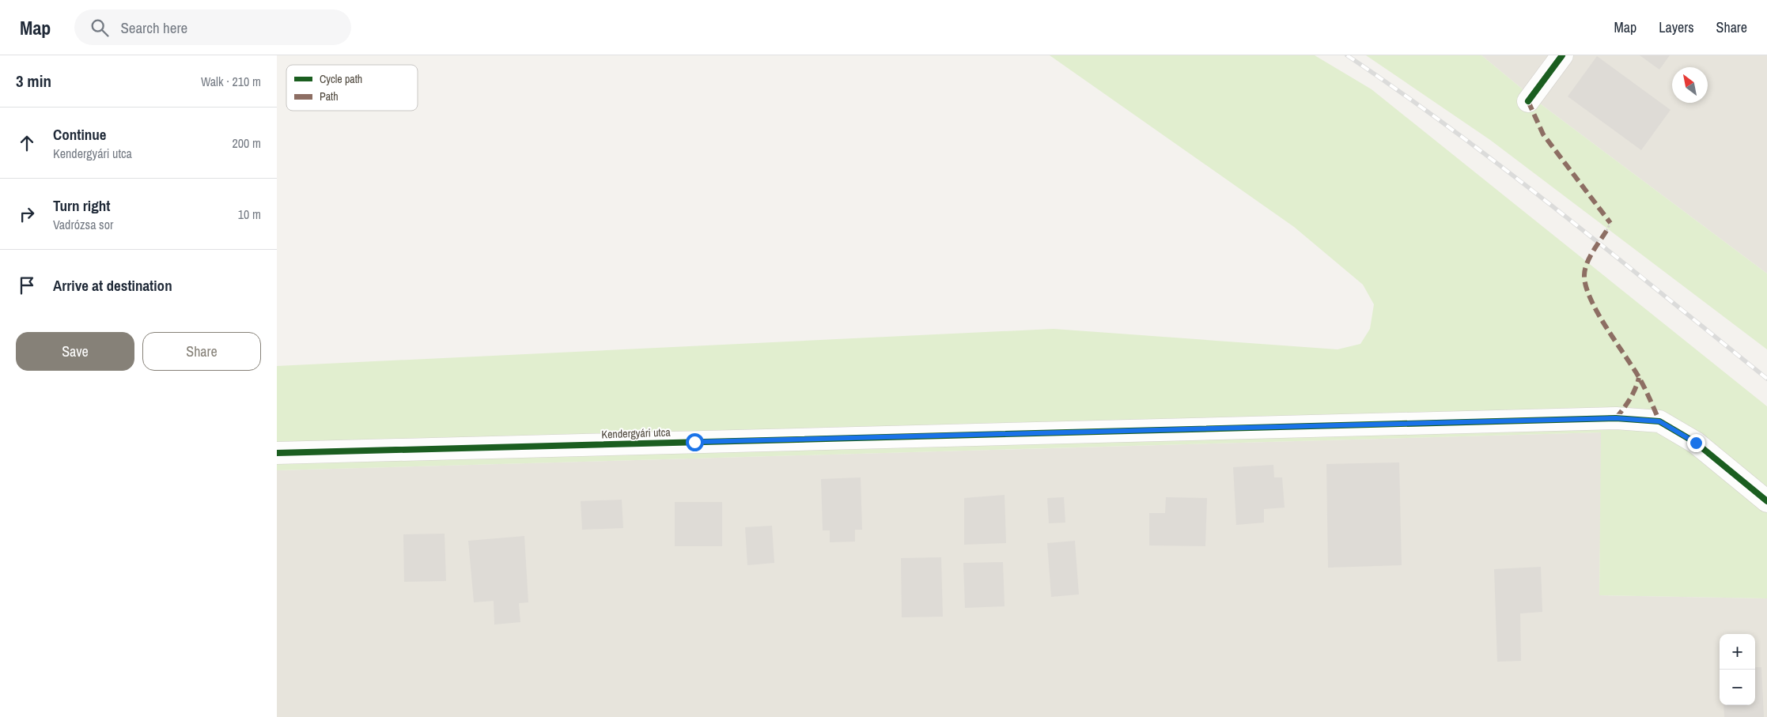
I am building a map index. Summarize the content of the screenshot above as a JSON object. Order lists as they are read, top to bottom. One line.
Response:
{"streets":{"street":["Kendergyári utca"]},"legend":["Cycle path","Path"],"north":"top left","page":{"header":"Map","search":"Search here","nav":["Map","Layers","Share"],"heading":["3 min","Walk · 210 m"],"list":[["Continue","Kendergyári utca","200 m"],["Turn right","Vadrózsa sor","10 m"],"Arrive at destination"],"buttons":["Save","Share"],"map_buttons":["+","−"]}}
